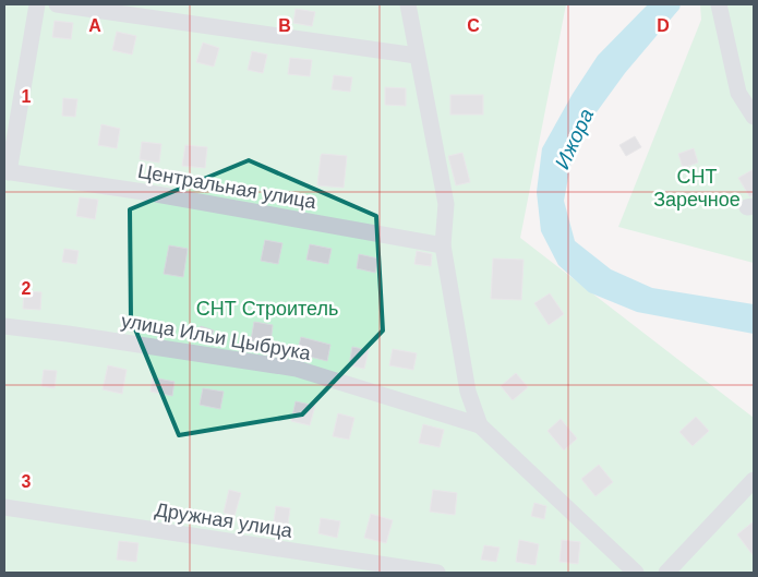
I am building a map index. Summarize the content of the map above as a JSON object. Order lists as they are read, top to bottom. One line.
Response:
{"streets":{"street":["Центральная улица","улица Ильи Цыбрука","Дружная улица"]},"water":["Ижора"],"parks":["СНТ Заречное","СНТ Строитель"],"grid":{"columns":["A","B","C","D"],"rows":["1","2","3"]}}
